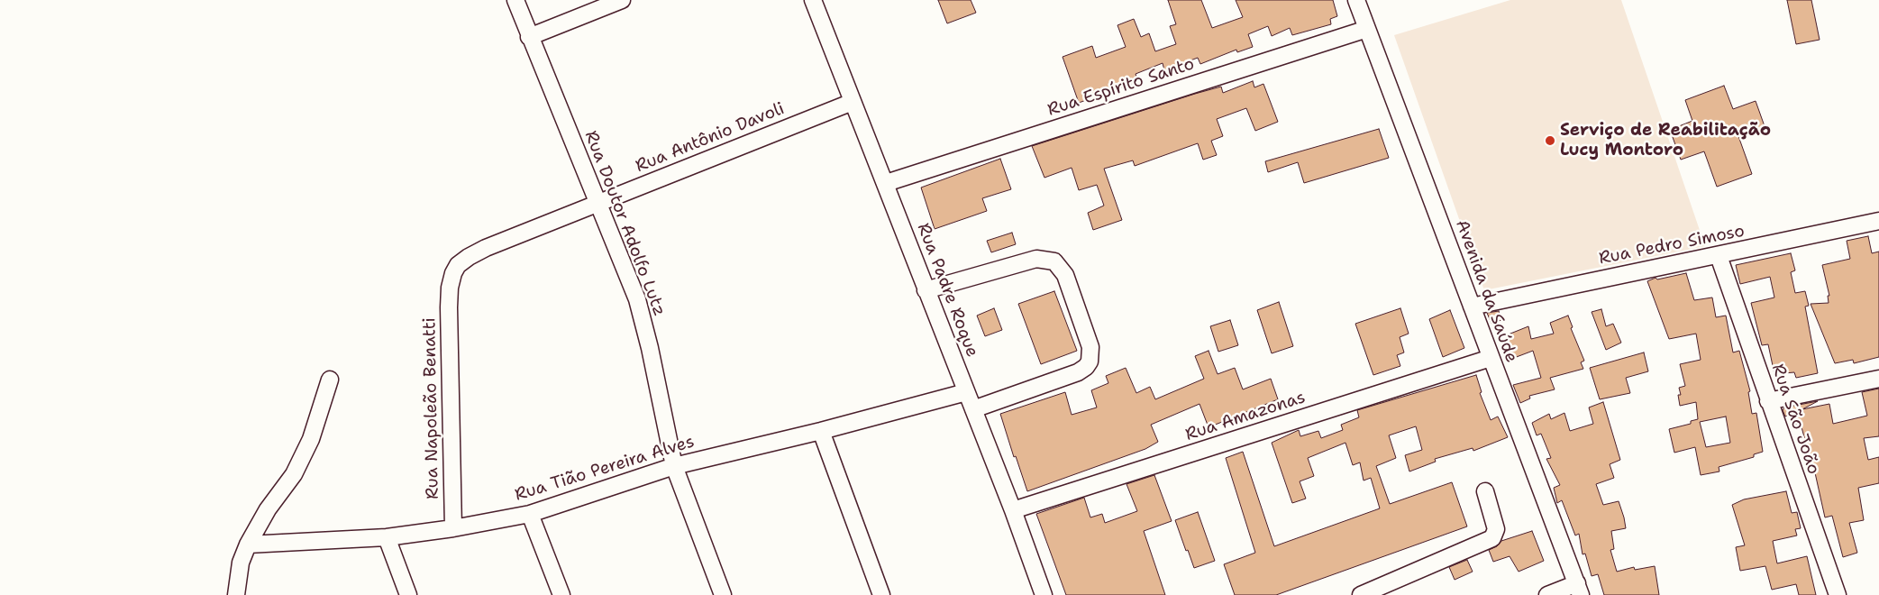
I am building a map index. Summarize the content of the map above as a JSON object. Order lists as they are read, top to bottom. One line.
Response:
{"streets":{"street":["Rua Espírito Santo","Rua Antônio Davoli","Rua Doutor Adolfo Lutz","Rua Pedro Simoso","Rua Padre Roque","Avenida da Saúde","Rua Napoleão Benatti","Rua Amazonas","Rua São João","Rua Tião Pereira Alves"]},"crossings":[["Rua Espírito Santo","Rua Padre Roque"],["Rua Espírito Santo","Avenida da Saúde"],["Rua Antônio Davoli","Rua Doutor Adolfo Lutz"],["Rua Antônio Davoli","Rua Padre Roque"],["Rua Antônio Davoli","Rua Napoleão Benatti"],["Rua Doutor Adolfo Lutz","Rua Tião Pereira Alves"],["Rua Pedro Simoso","Avenida da Saúde"],["Rua Pedro Simoso","Rua São João"],["Rua Padre Roque","Rua Amazonas"],["Rua Padre Roque","Rua Tião Pereira Alves"],["Avenida da Saúde","Rua Amazonas"],["Rua Napoleão Benatti","Rua Tião Pereira Alves"]],"places":["Serviço de Reabilitação Lucy Montoro"]}
